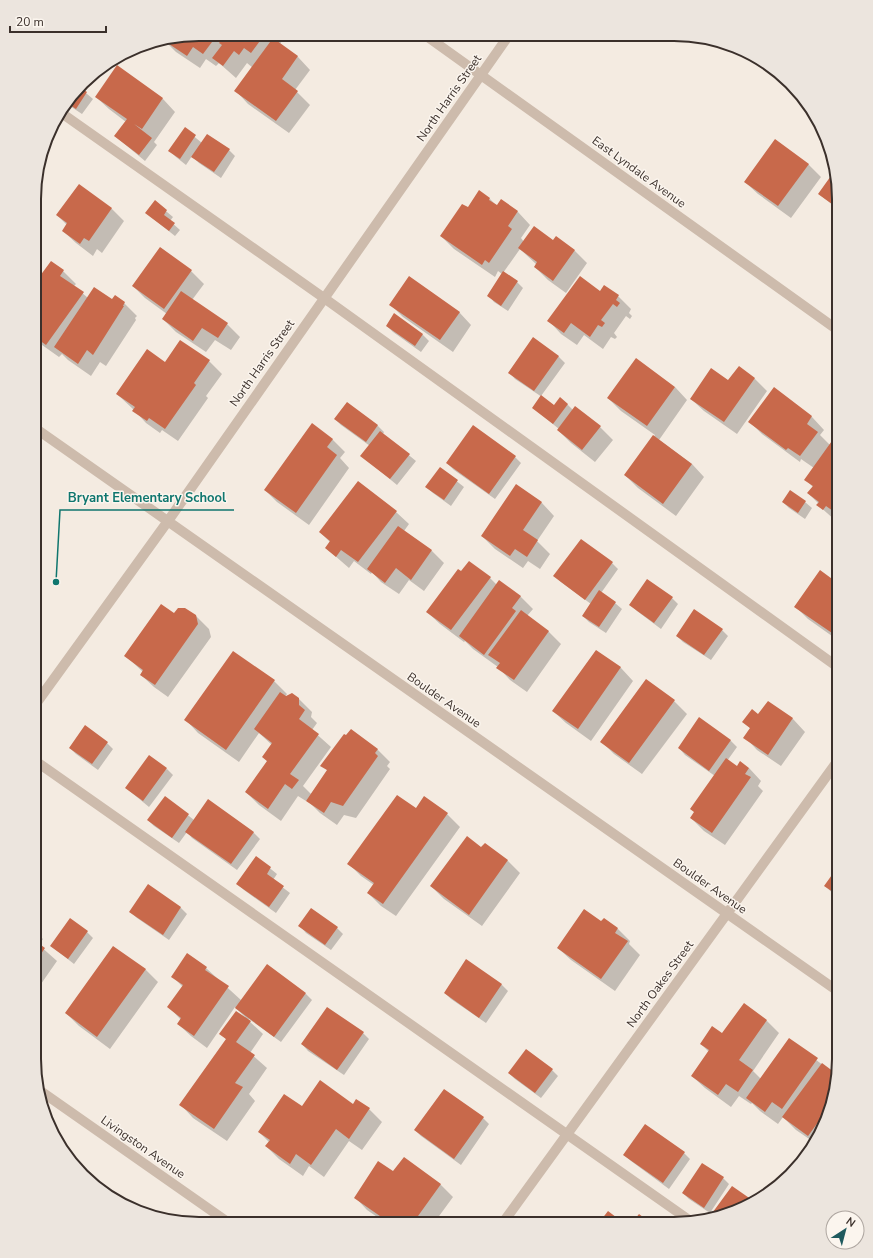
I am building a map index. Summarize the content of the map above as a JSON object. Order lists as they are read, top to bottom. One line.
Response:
{"streets":{"street":["North Harris Street","East Lyndale Avenue","Boulder Avenue","North Oakes Street","Livingston Avenue"]},"crossings":[["North Harris Street","East Lyndale Avenue"],["North Harris Street","Boulder Avenue"],["Boulder Avenue","North Oakes Street"]],"places":["Bryant Elementary School"],"scale_bar":"20 m","north":"top right"}
